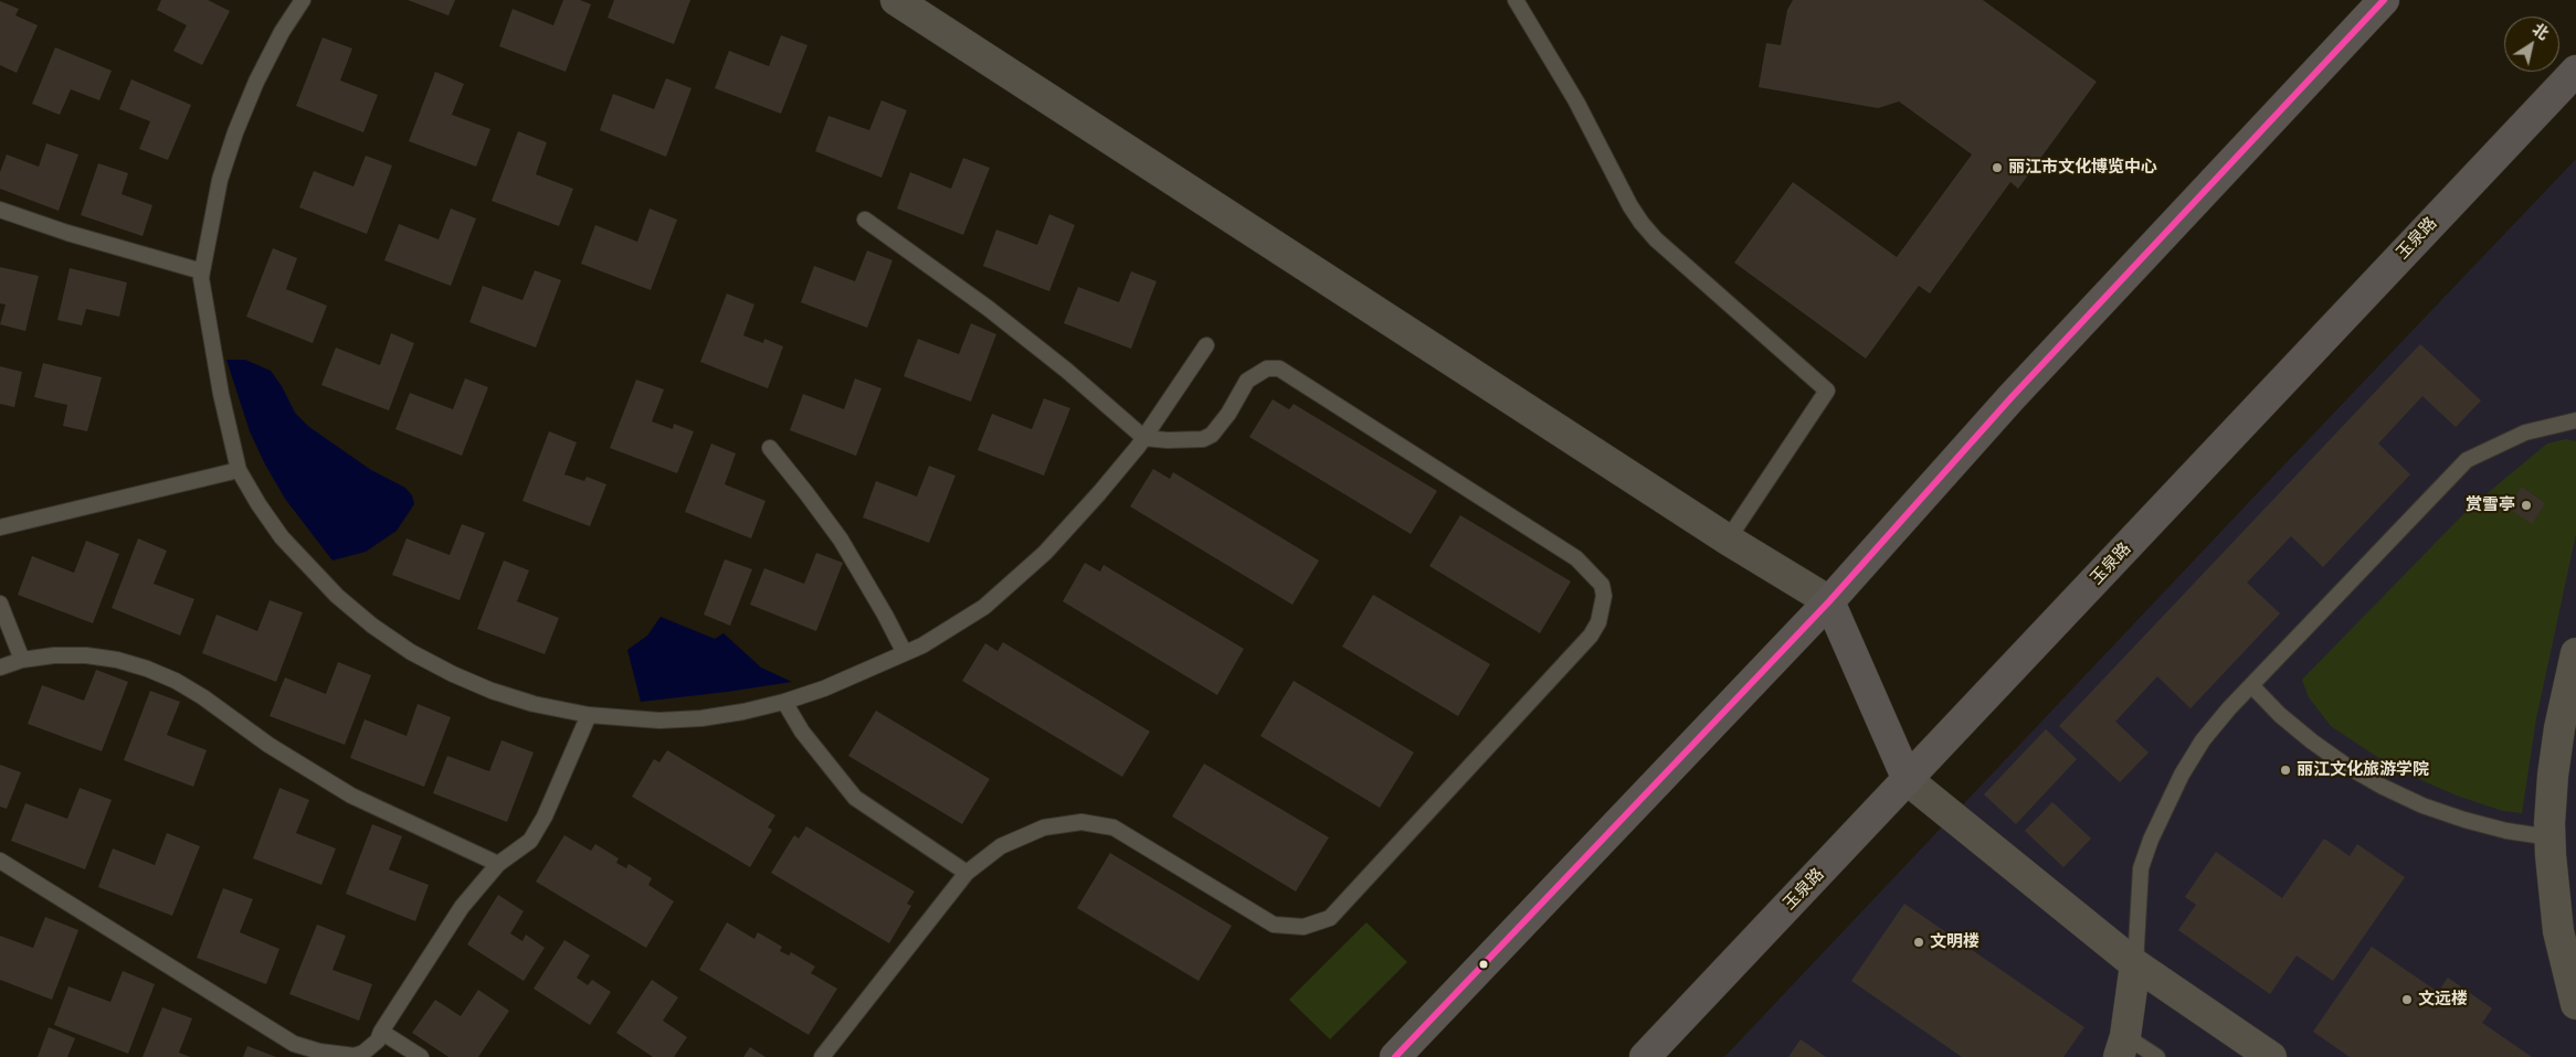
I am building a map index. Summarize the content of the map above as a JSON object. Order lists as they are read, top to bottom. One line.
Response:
{"streets":{"highway":["玉泉路"]},"places":["丽江市文化博览中心","赏雪亭","丽江文化旅游学院","文明楼","文远楼"],"north":"top right"}
